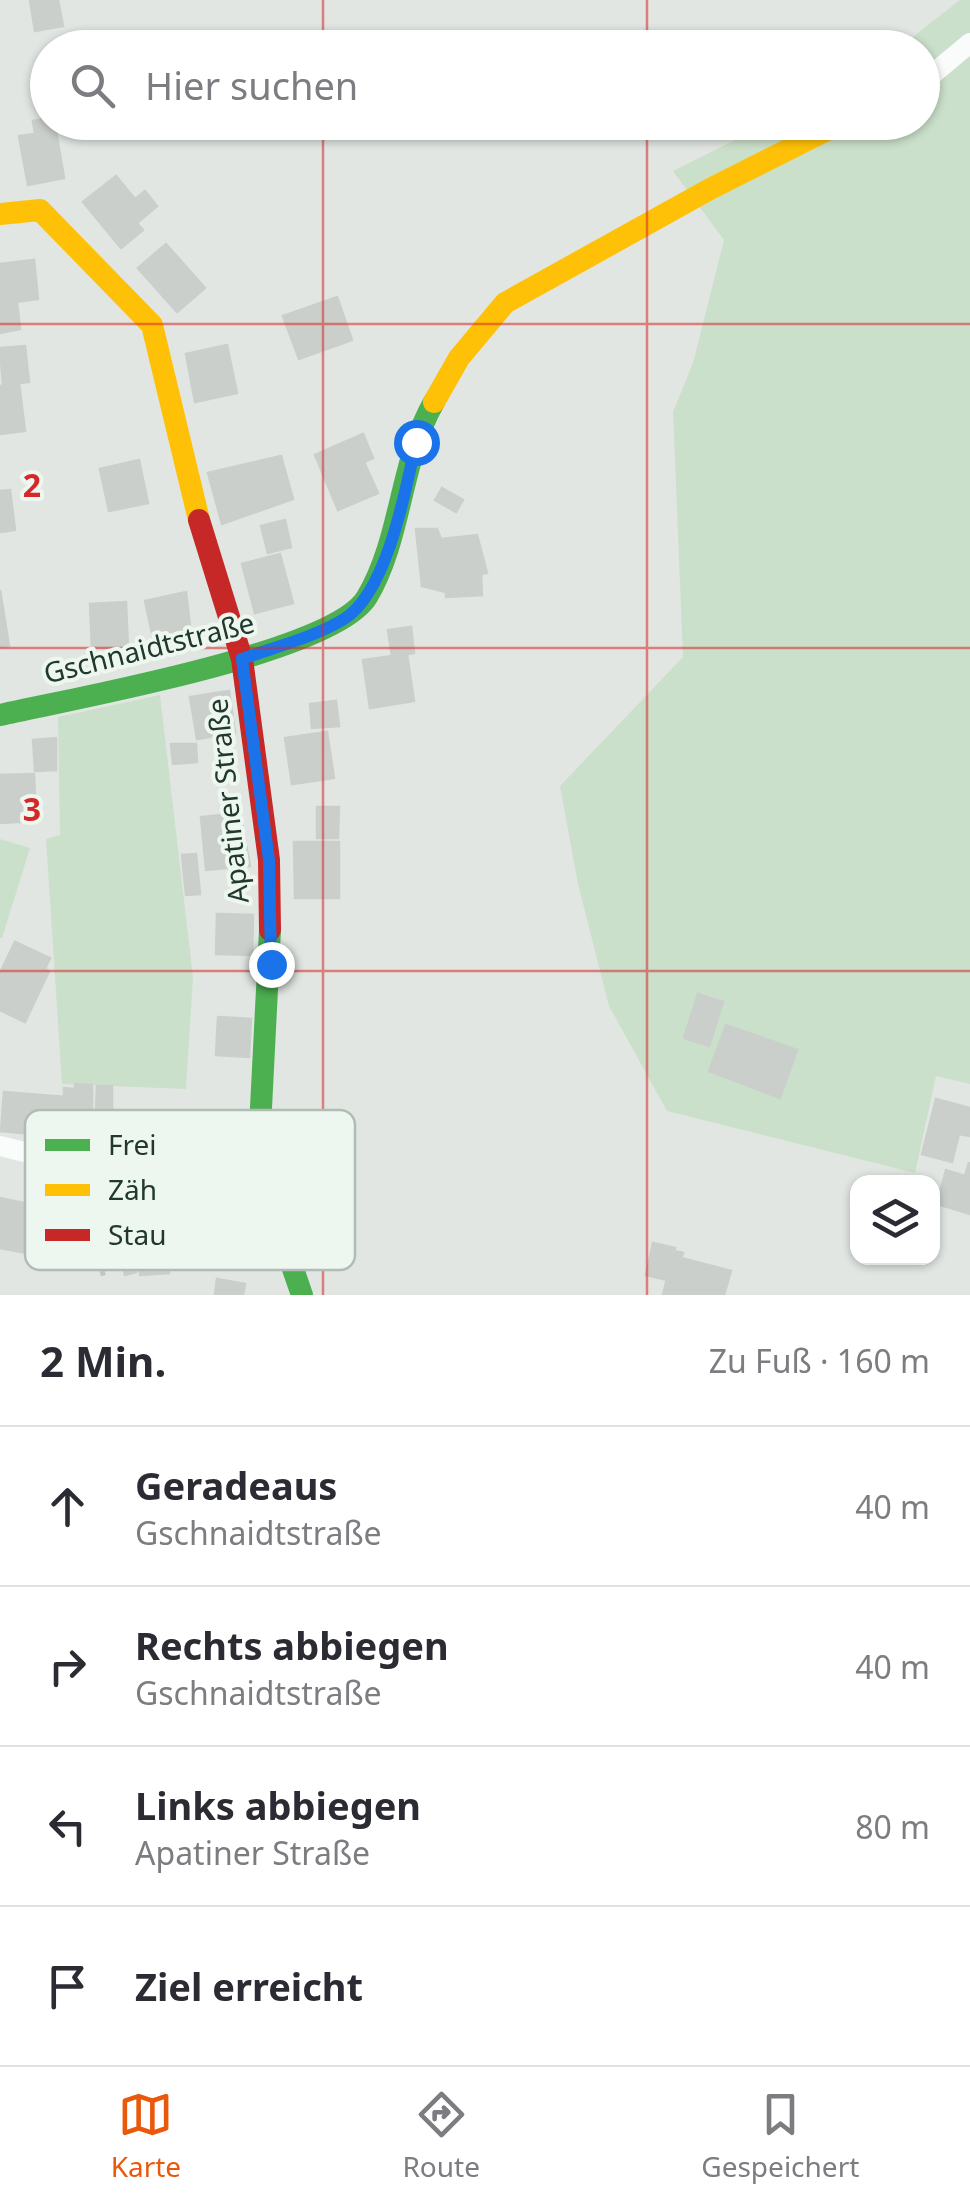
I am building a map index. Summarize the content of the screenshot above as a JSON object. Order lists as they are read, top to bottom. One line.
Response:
{"streets":{"street":["Gschnaidtstraße","Apatiner Straße"]},"crossings":[["Gschnaidtstraße","Apatiner Straße"]],"legend":["Frei","Zäh","Stau"],"page":{"search":"Hier suchen","heading":["2 Min.","Zu Fuß · 160 m"],"list":[["Geradeaus","Gschnaidtstraße","40 m"],["Rechts abbiegen","Gschnaidtstraße","40 m"],["Links abbiegen","Apatiner Straße","80 m"],"Ziel erreicht"],"nav":["Karte","Route","Gespeichert"]},"grid":{"rows":["2","3"]}}
